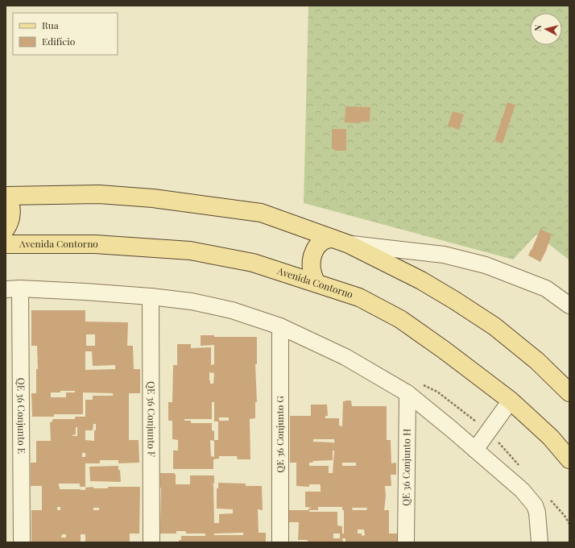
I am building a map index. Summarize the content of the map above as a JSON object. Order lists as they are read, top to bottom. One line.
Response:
{"streets":{"main road":["Avenida Contorno"],"street":["QE 36 Conjunto E","QE 36 Conjunto F","QE 36 Conjunto G","QE 36 Conjunto H"]},"legend":["Rua","Edifício"],"north":"left"}
